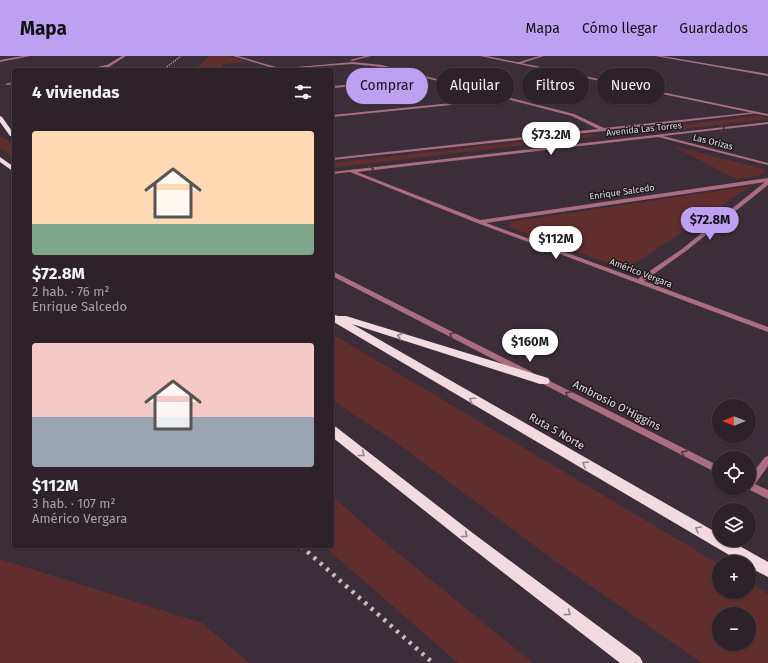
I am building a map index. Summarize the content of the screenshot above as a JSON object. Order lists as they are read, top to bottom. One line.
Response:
{"streets":{"highway":["Ruta 5 Norte"],"street":["Avenida Las Torres","Las Orizas","Enrique Salcedo","Américo Vergara","Ambrosio O'Higgins"]},"crossings":[["Avenida Las Torres","Las Orizas"],["Avenida Las Torres","Américo Vergara"],["Enrique Salcedo","Américo Vergara"]],"one_way":["Ambrosio O'Higgins"],"north":"left","page":{"header":"Mapa","nav":["Mapa","Cómo llegar","Guardados"],"chip":["Comprar","Alquilar","Filtros","Nuevo"],"heading":"4 viviendas","list":[{"name":"$72.8M","note":"2 hab. · 76 m² · Enrique Salcedo"},{"name":"$112M","note":"3 hab. · 107 m² · Américo Vergara"}],"price":["$73.2M","$72.8M","$112M","$160M"],"map_buttons":["+","−"]}}
